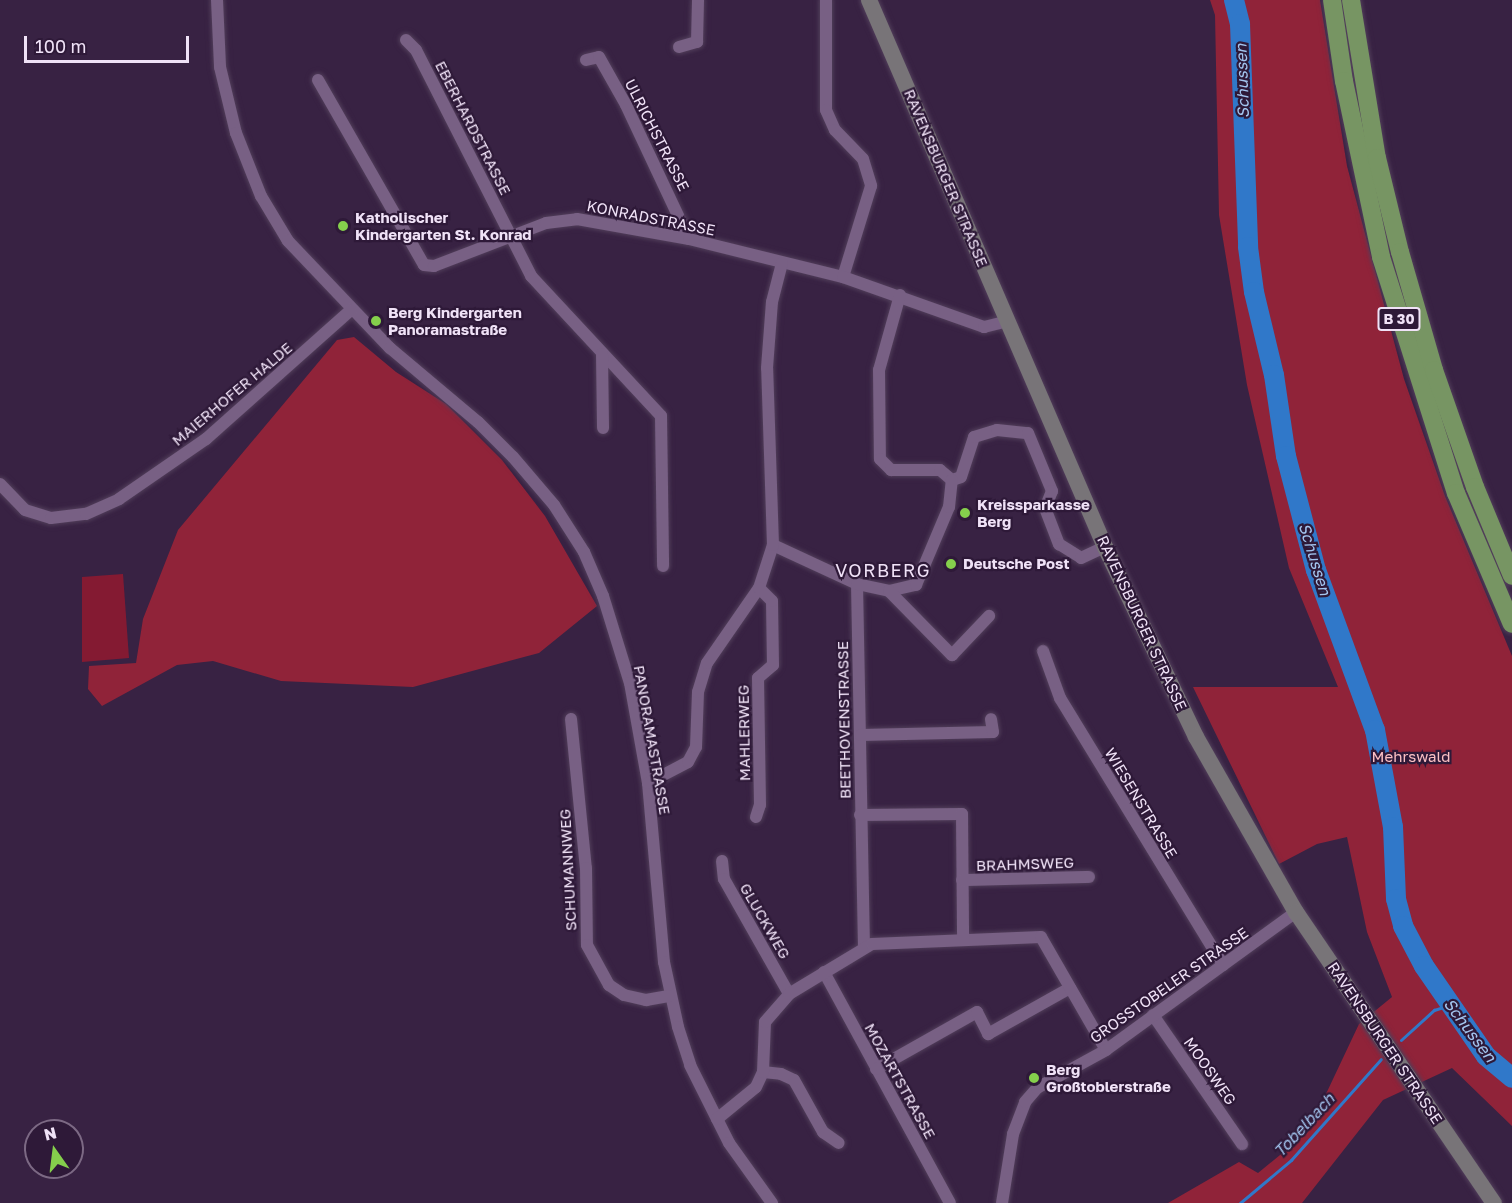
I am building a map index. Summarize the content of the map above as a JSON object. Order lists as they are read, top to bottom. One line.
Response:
{"streets":{"highway":["B 30"],"main road":["RAVENSBURGER STRASSE"],"street":["EBERHARDSTRASSE","ULRICHSTRASSE","KONRADSTRASSE","MAIERHOFER HALDE","BEETHOVENSTRASSE","MAHLERWEG","PANORAMASTRASSE","WIESENSTRASSE","BRAHMSWEG","SCHUMANNWEG","GLUCKWEG","GROSSTOBELER STRASSE","MOOSWEG","MOZARTSTRASSE"]},"crossings":[["EBERHARDSTRASSE","KONRADSTRASSE"],["ULRICHSTRASSE","KONRADSTRASSE"],["RAVENSBURGER STRASSE","KONRADSTRASSE"],["RAVENSBURGER STRASSE","GROSSTOBELER STRASSE"],["MAIERHOFER HALDE","PANORAMASTRASSE"],["PANORAMASTRASSE","SCHUMANNWEG"],["WIESENSTRASSE","GROSSTOBELER STRASSE"],["GROSSTOBELER STRASSE","MOOSWEG"]],"districts":["VORBERG"],"water":["Schussen","Tobelbach"],"parks":["Mehrswald"],"places":["Katholischer Kindergarten St. Konrad","Berg Kindergarten Panoramastraße","Kreissparkasse Berg","Deutsche Post","Berg Großtoblerstraße"],"scale_bar":"100 m","north":"top"}
